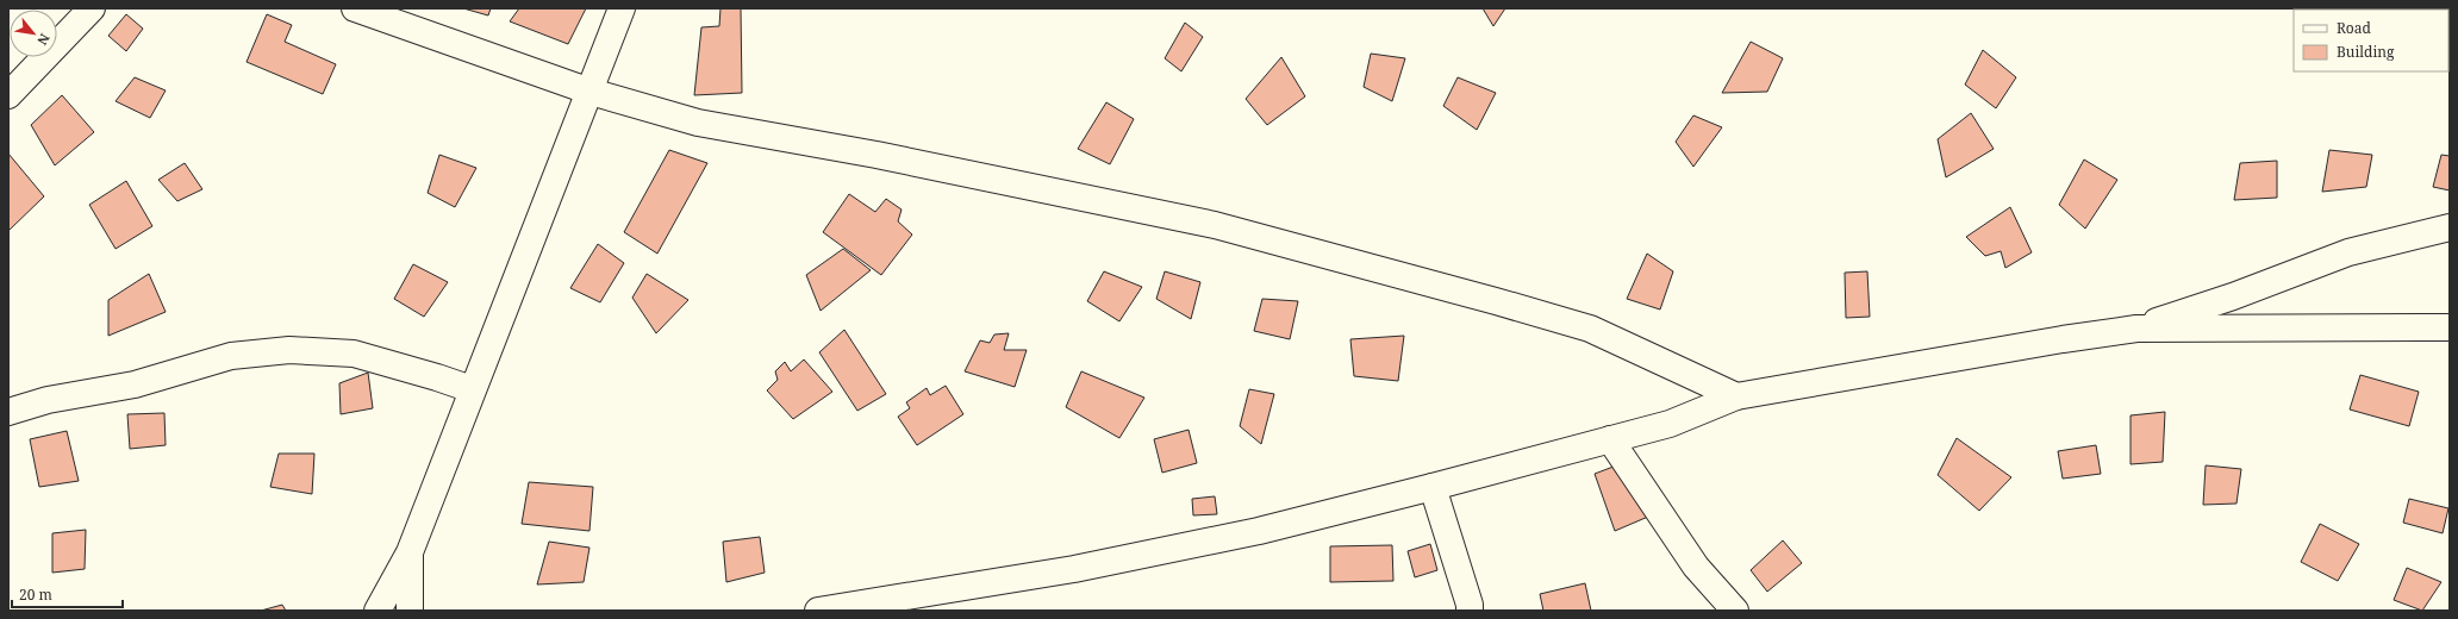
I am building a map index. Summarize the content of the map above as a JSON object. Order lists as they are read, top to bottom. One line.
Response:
{"legend":["Road","Building"],"scale_bar":"20 m","north":"bottom right"}
